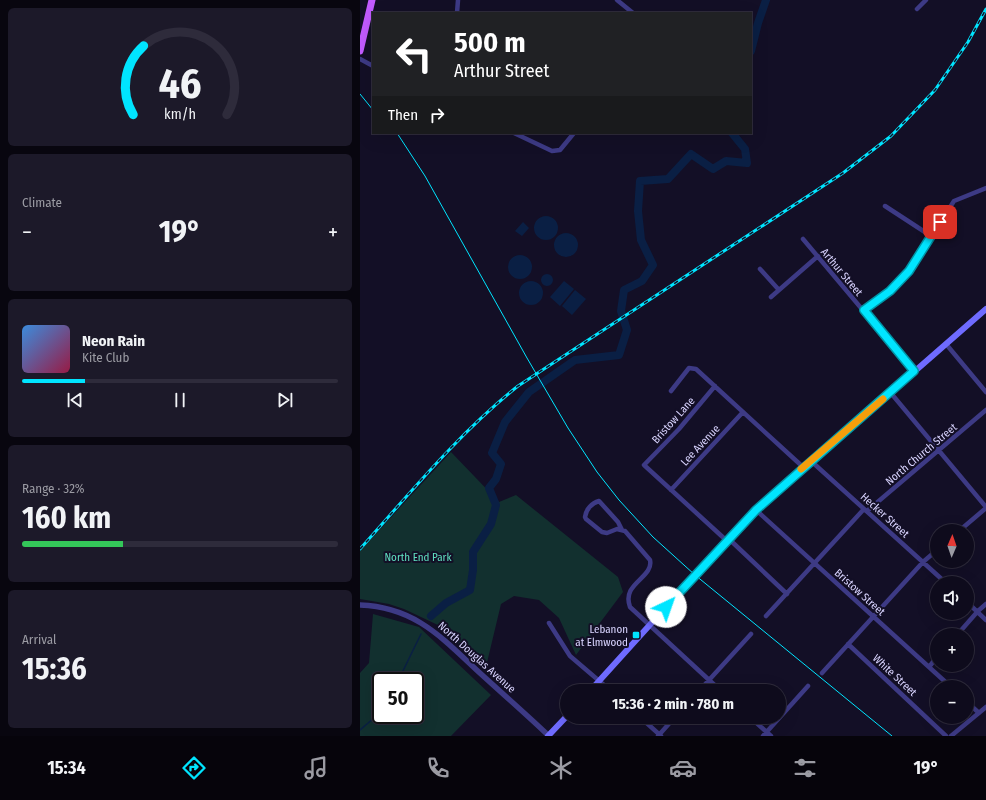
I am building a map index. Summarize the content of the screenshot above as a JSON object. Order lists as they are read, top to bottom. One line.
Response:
{"streets":{"street":["Arthur Street","Bristow Lane","Lee Avenue","North Church Street","Hecker Street","Bristow Street","North Douglas Avenue","White Street"]},"crossings":[["Bristow Lane","Lee Avenue"],["North Church Street","Hecker Street"],["North Church Street","Bristow Street"]],"parks":["North End Park"],"places":{"transit":["Lebanon at Elmwood"]},"north":"top","page":{"turn":["500 m","Arthur Street"],"then":"Then","tile":["Climate",["Range · 32%","160 km"],["Arrival","15:36"]],"heat":["−","19°","+"],"song":["Neon Rain","Kite Club"],"map_buttons":["+","−"],"limit":"50","trip":"15:36 · 2 min · 780 m","tabs":["15:34","19°"],"gauge":["46","km/h"]}}
